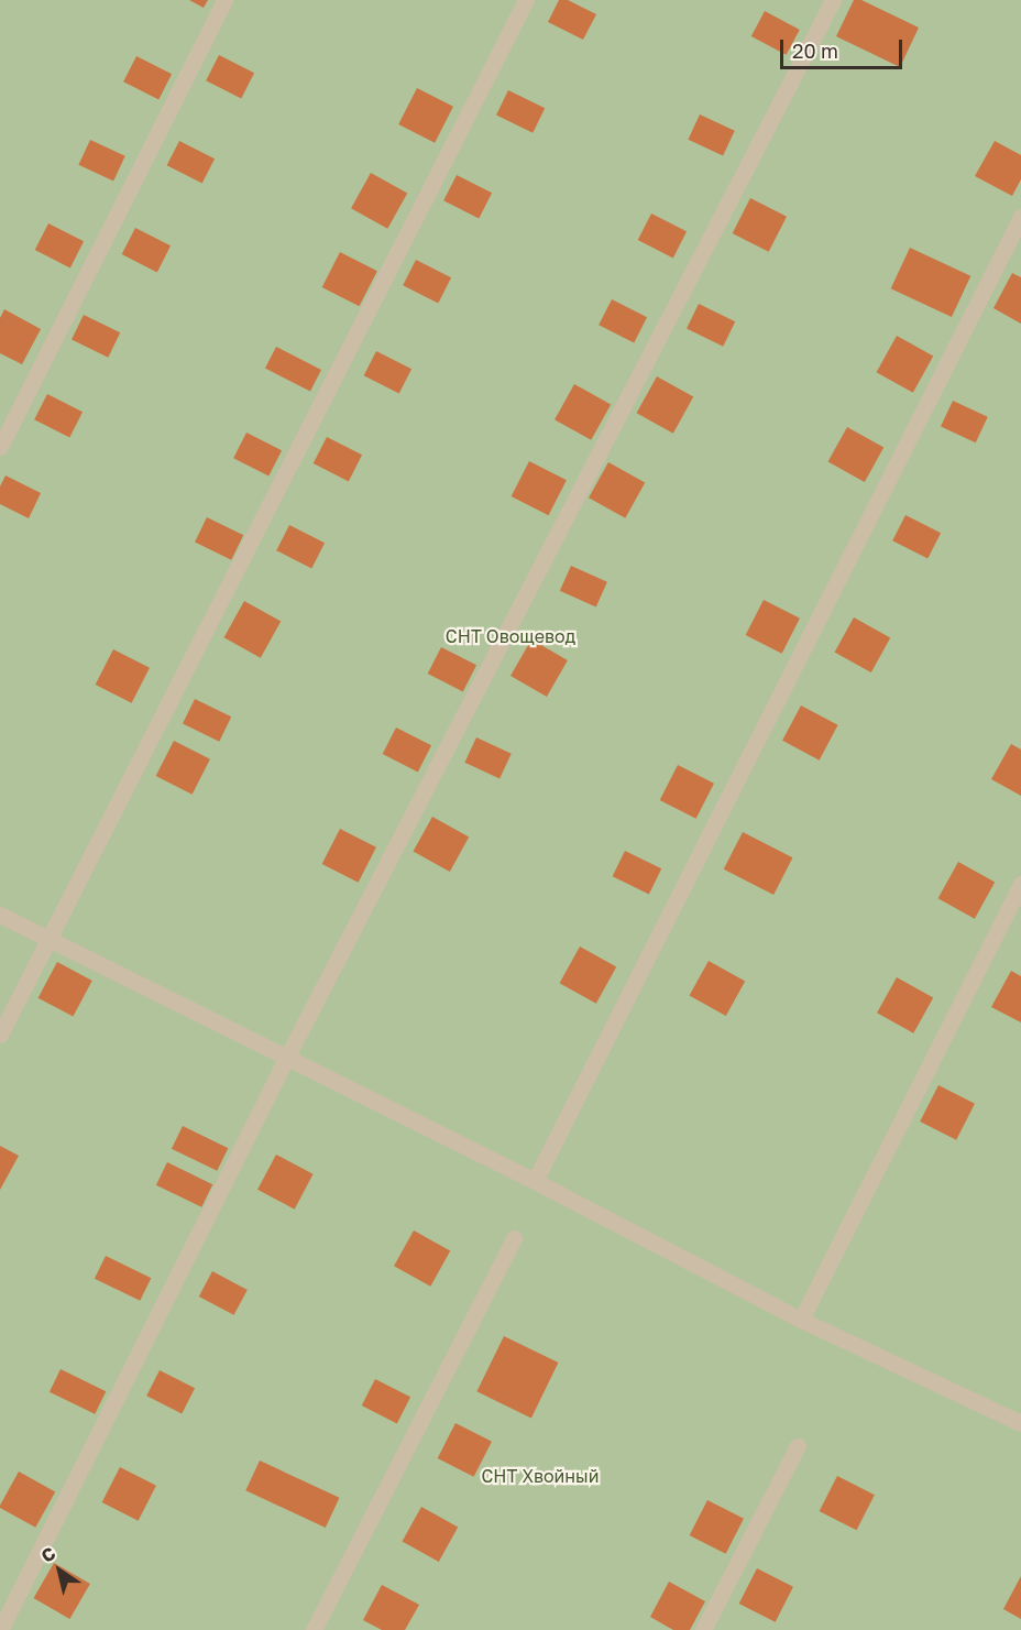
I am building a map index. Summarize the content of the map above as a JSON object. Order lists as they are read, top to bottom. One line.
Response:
{"parks":["СНТ Овощевод","СНТ Хвойный"],"scale_bar":"20 m","north":"top left"}
